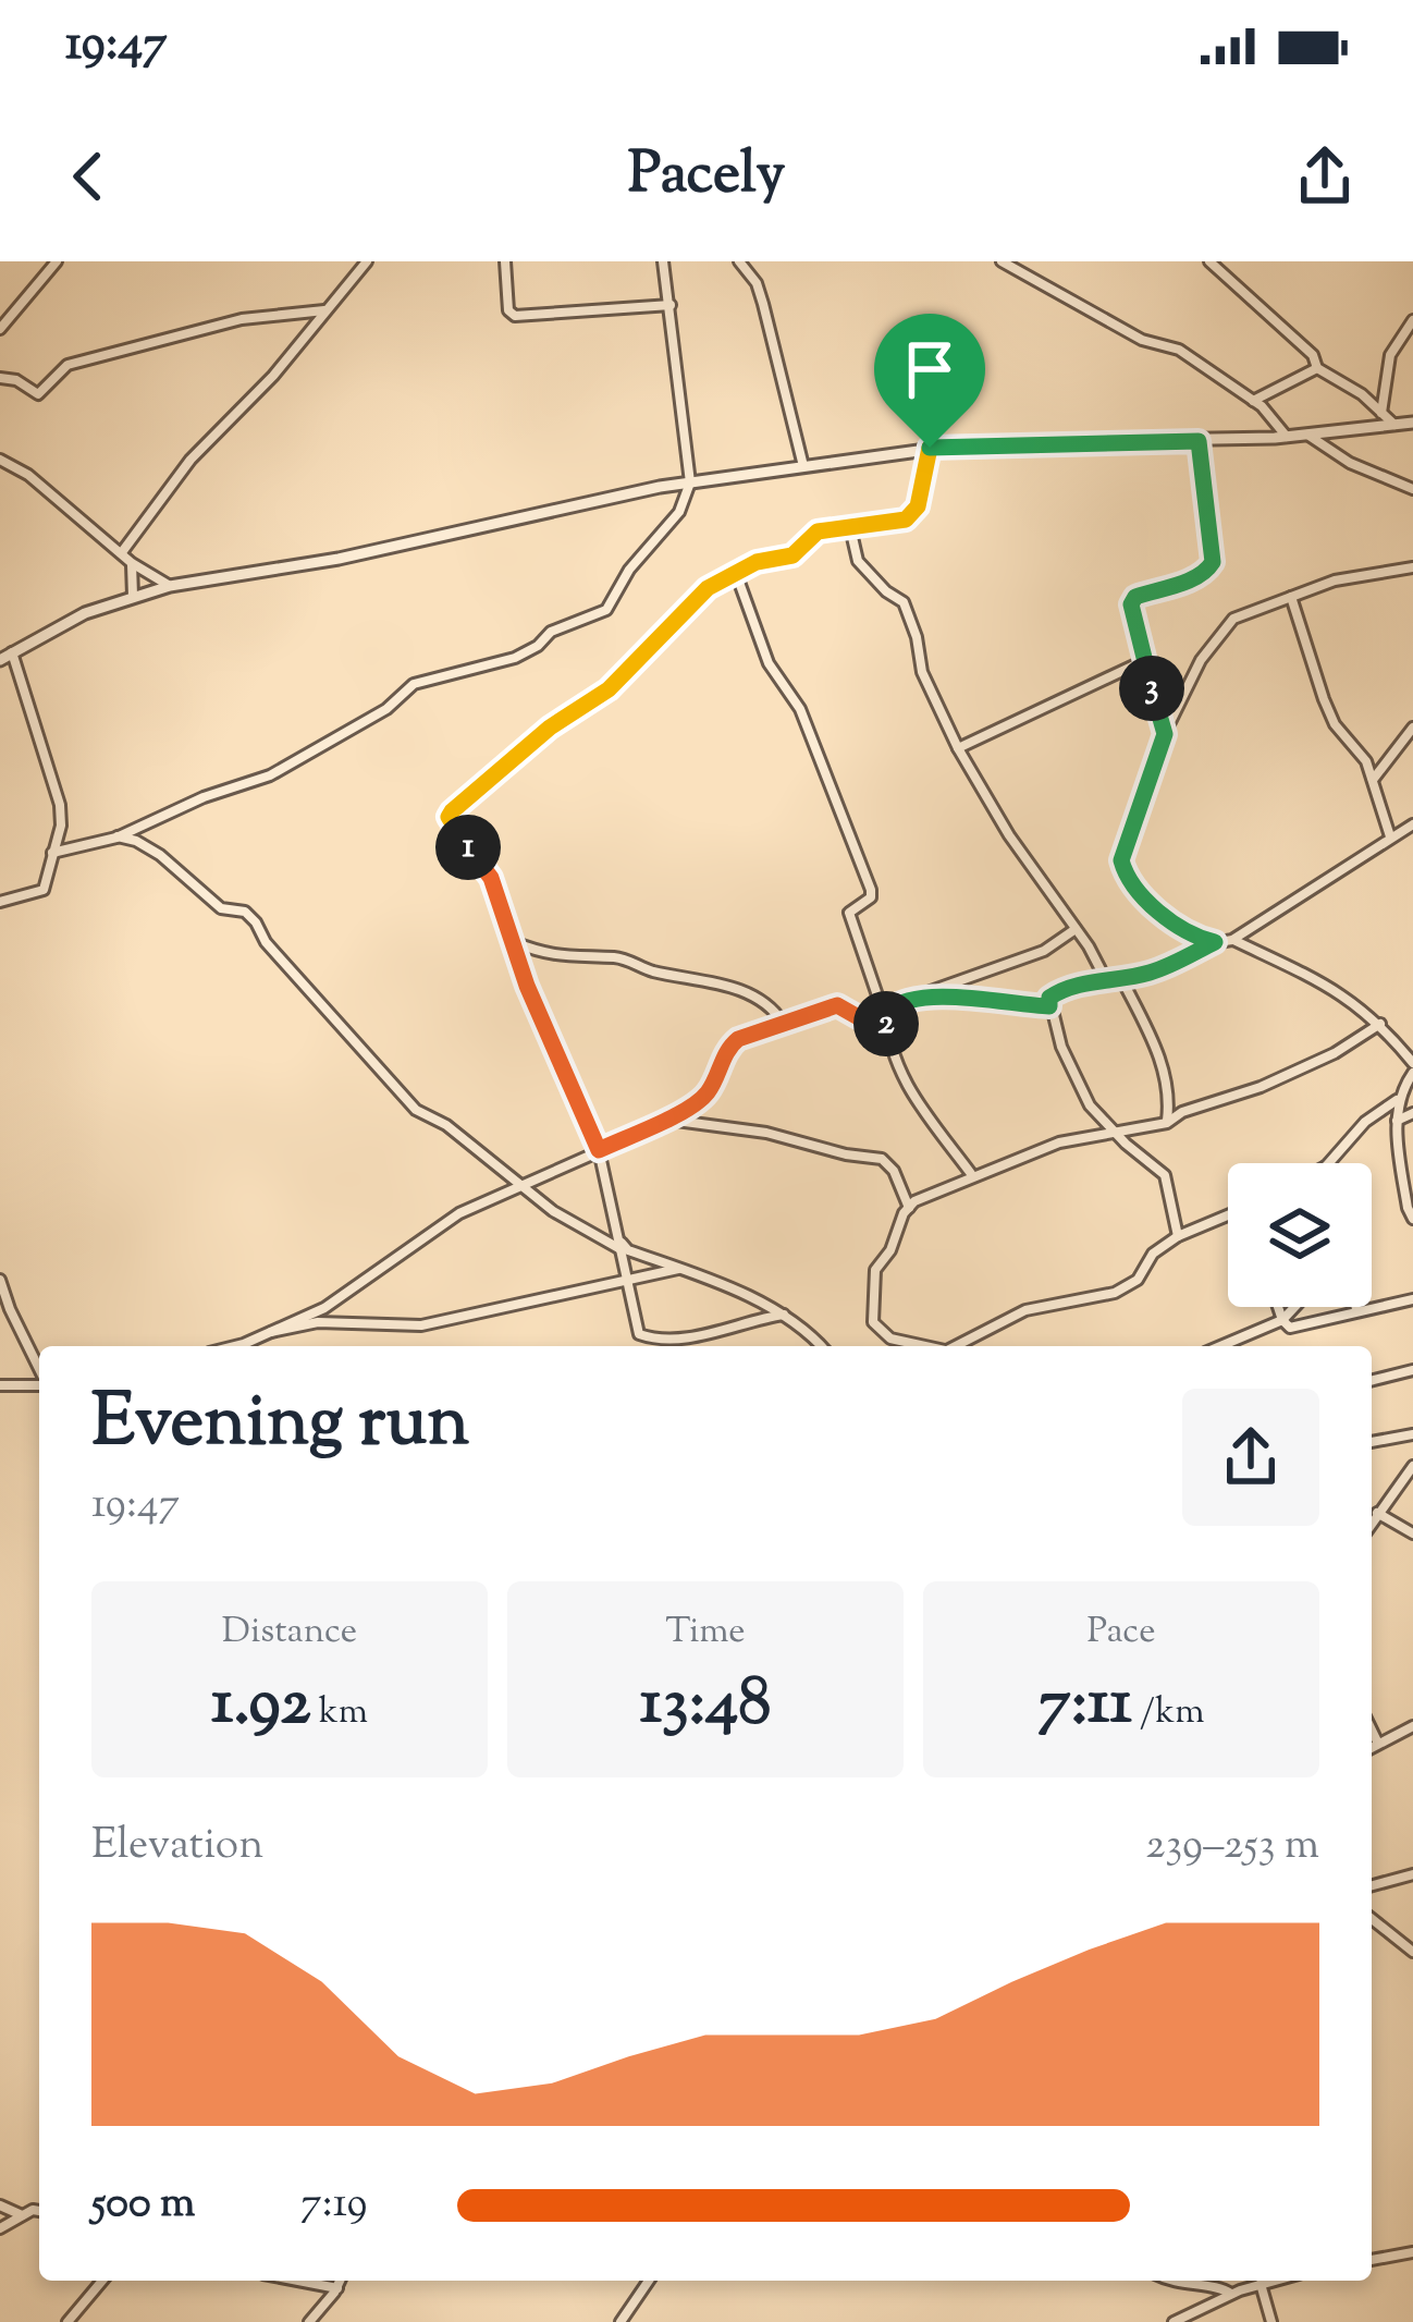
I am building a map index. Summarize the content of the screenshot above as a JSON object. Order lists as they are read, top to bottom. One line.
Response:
{"page":{"status":"19:47","header":"Pacely","pins":["3","1","2"],"heading":["Evening run","19:47"],"stats":[["Distance","1.92 km"],["Time","13:48"],["Pace","7:11 /km"]],"chart":["Elevation","239–253 m"],"list":[{"name":"500 m","note":"7:19"}]}}
